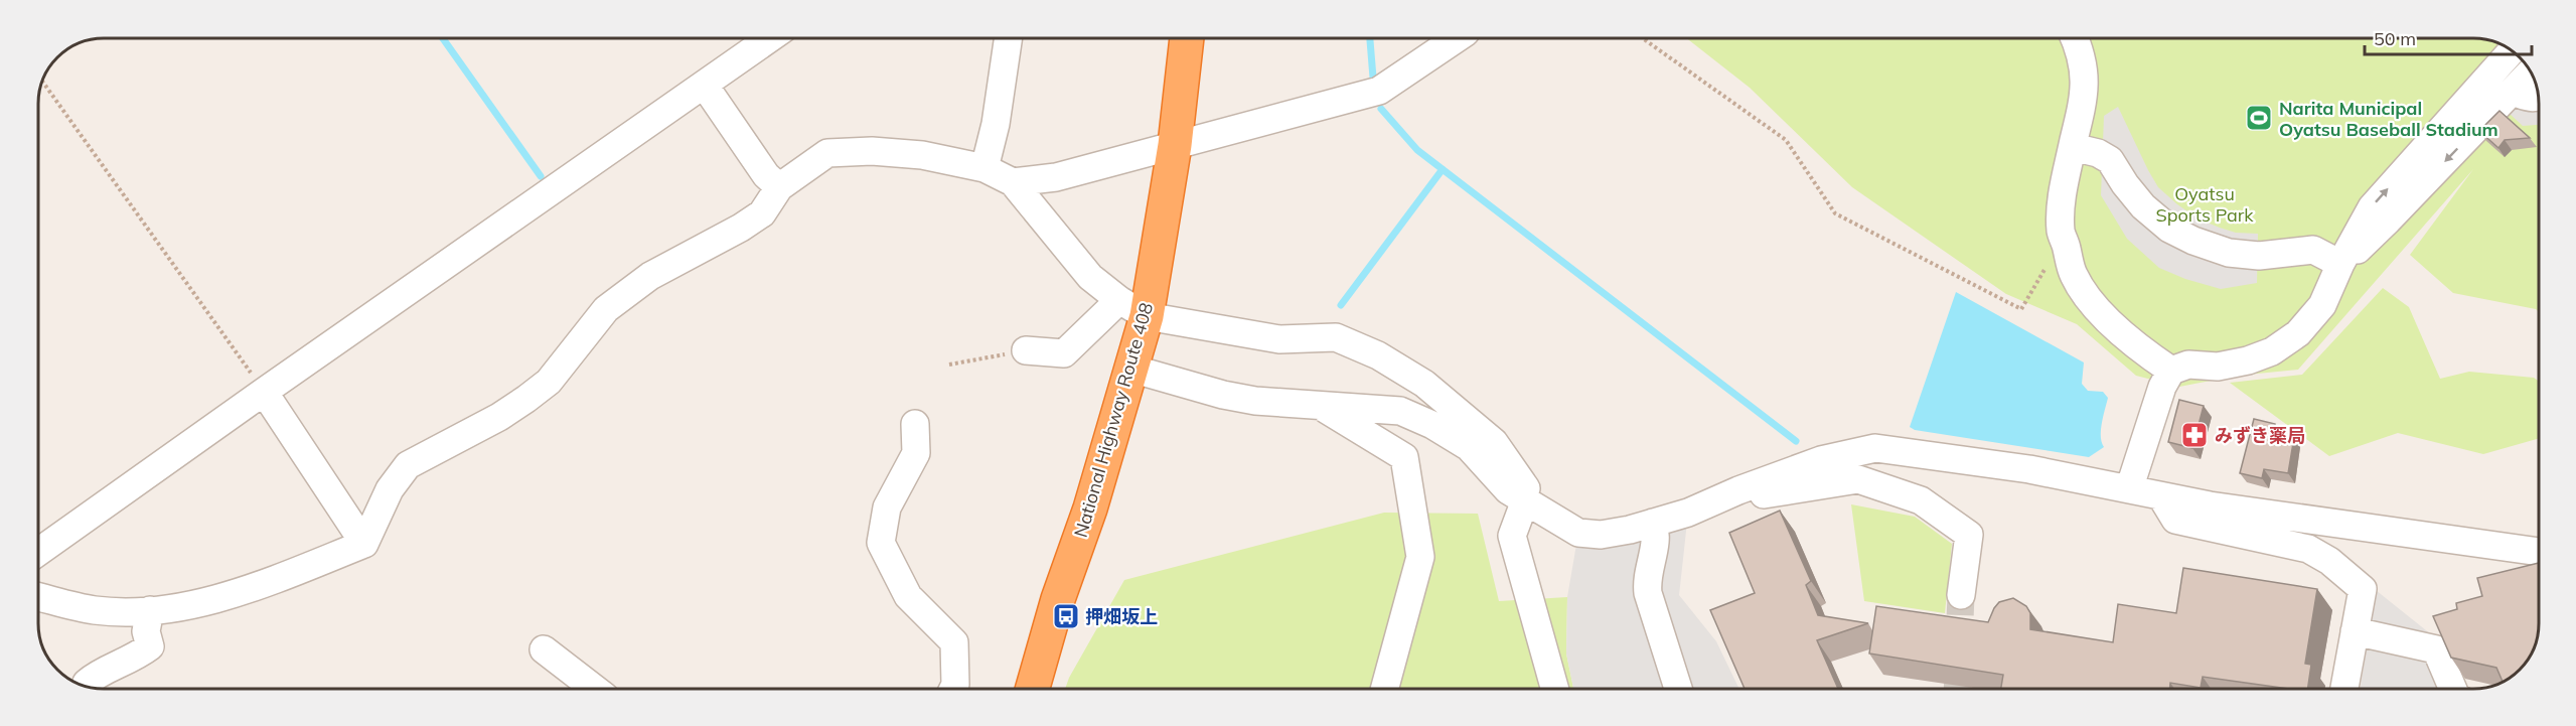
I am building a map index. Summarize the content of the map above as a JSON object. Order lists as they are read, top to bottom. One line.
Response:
{"streets":{"highway":["National Highway Route 408"]},"parks":["Oyatsu Sports Park"],"places":{"sports":["Narita Municipal Oyatsu Baseball Stadium"],"pharmacy":["みずき薬局"],"bus stop":["押畑坂上"]},"scale_bar":"50 m"}
